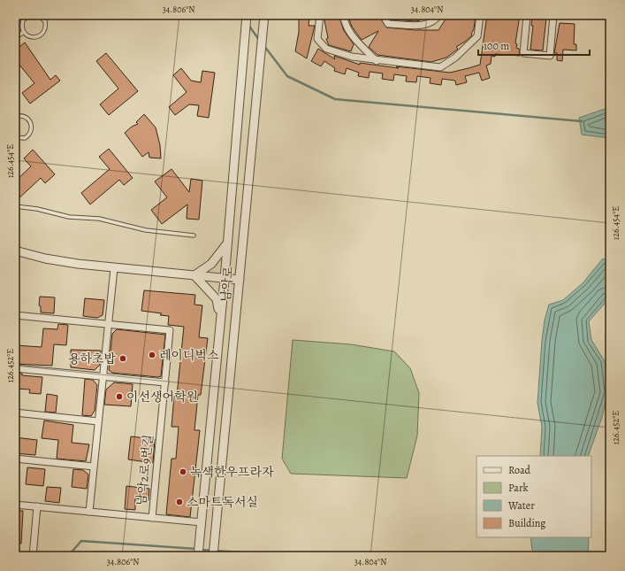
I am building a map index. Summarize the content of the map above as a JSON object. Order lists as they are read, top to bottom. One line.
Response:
{"streets":{"street":["남악로","남악2로9번길"]},"places":["레이디벅스","용하초밥","이선생어학원","녹색한우프라자","스마트독서실"],"legend":["Road","Park","Water","Building"],"scale_bar":"100 m","coordinates":["34.806°N","34.804°N","126.454°E","126.452°E"]}
